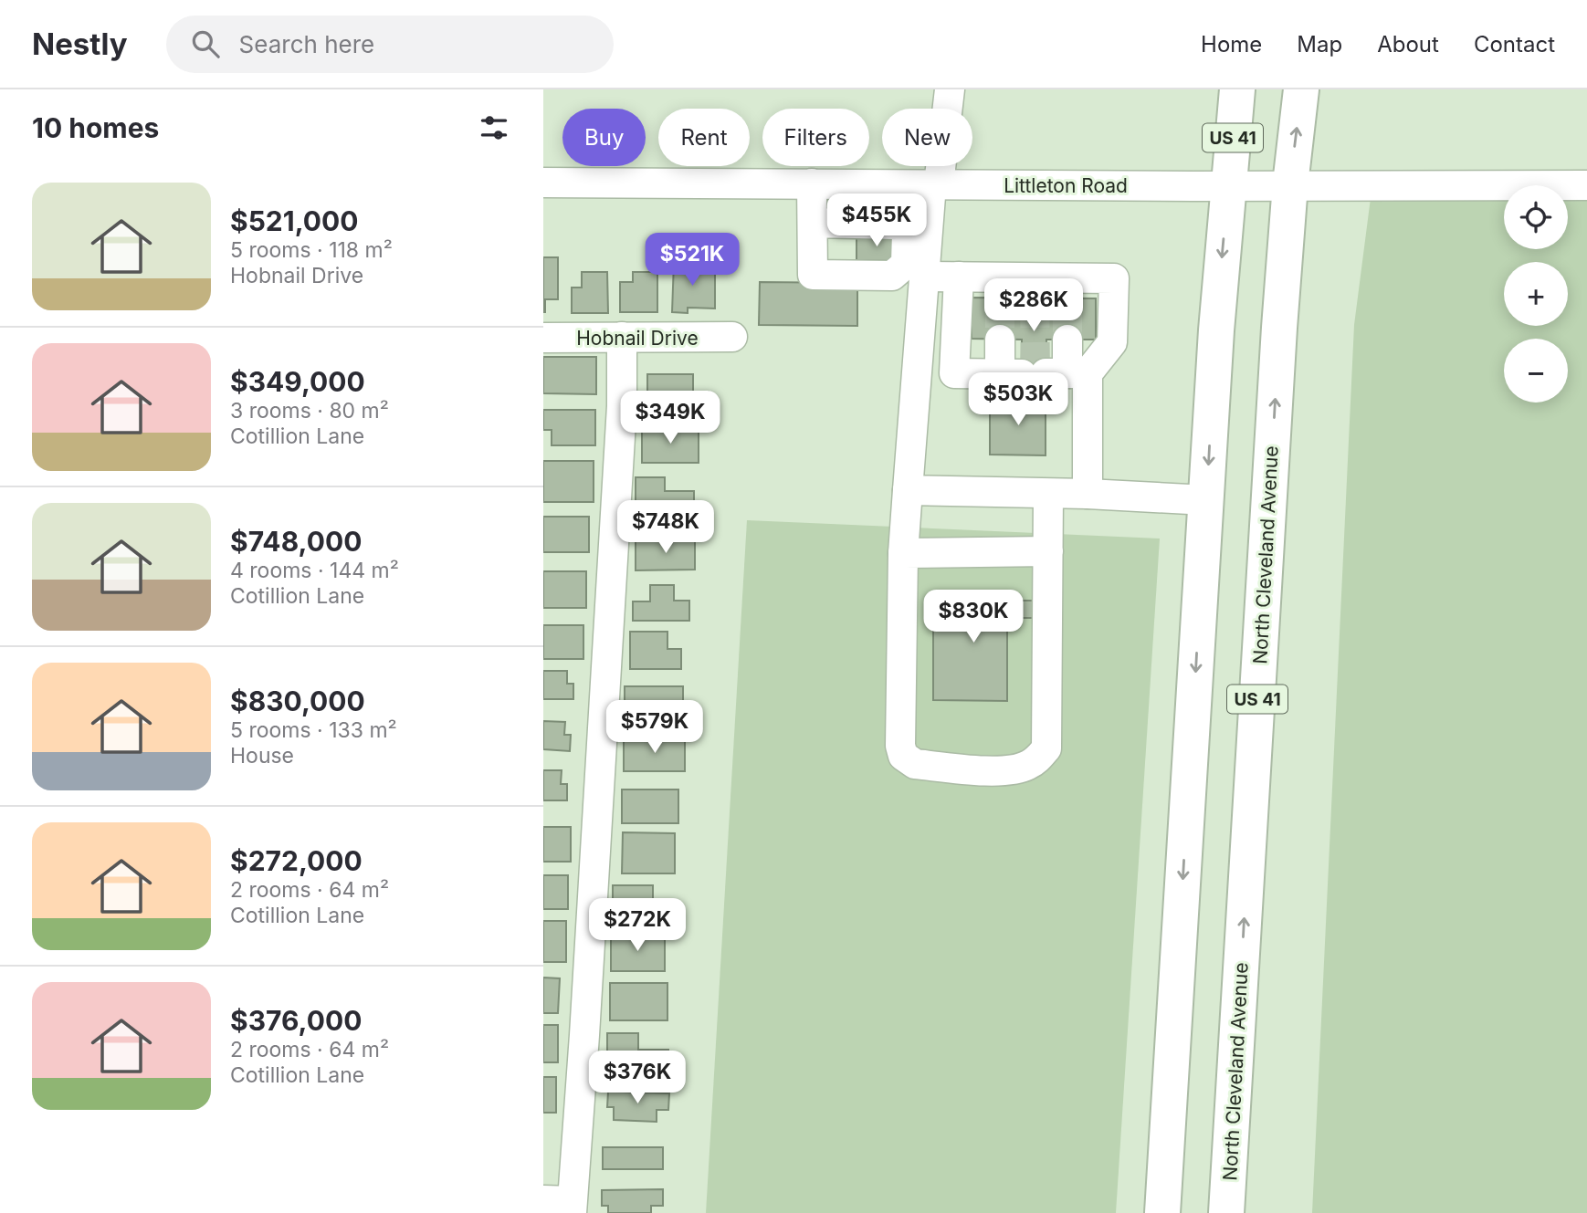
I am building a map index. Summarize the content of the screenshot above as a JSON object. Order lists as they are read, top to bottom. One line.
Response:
{"streets":{"main road":["US 41","North Cleveland Avenue"],"street":["Littleton Road","Hobnail Drive"]},"crossings":[["US 41","Littleton Road"],["Littleton Road","North Cleveland Avenue"]],"page":{"header":"Nestly","search":"Search here","nav":["Home","Map","About","Contact"],"heading":"10 homes","chip":["Buy","Rent","Filters","New"],"list":[{"name":"$521,000","note":"5 rooms · 118 m² · Hobnail Drive"},{"name":"$349,000","note":"3 rooms · 80 m² · Cotillion Lane"},{"name":"$748,000","note":"4 rooms · 144 m² · Cotillion Lane"},{"name":"$830,000","note":"5 rooms · 133 m² · House"},{"name":"$272,000","note":"2 rooms · 64 m² · Cotillion Lane"},{"name":"$376,000","note":"2 rooms · 64 m² · Cotillion Lane"}],"map_buttons":["+","−"],"price":["$455K","$521K","$286K","$503K","$349K","$748K","$830K","$579K","$272K","$376K"]}}
